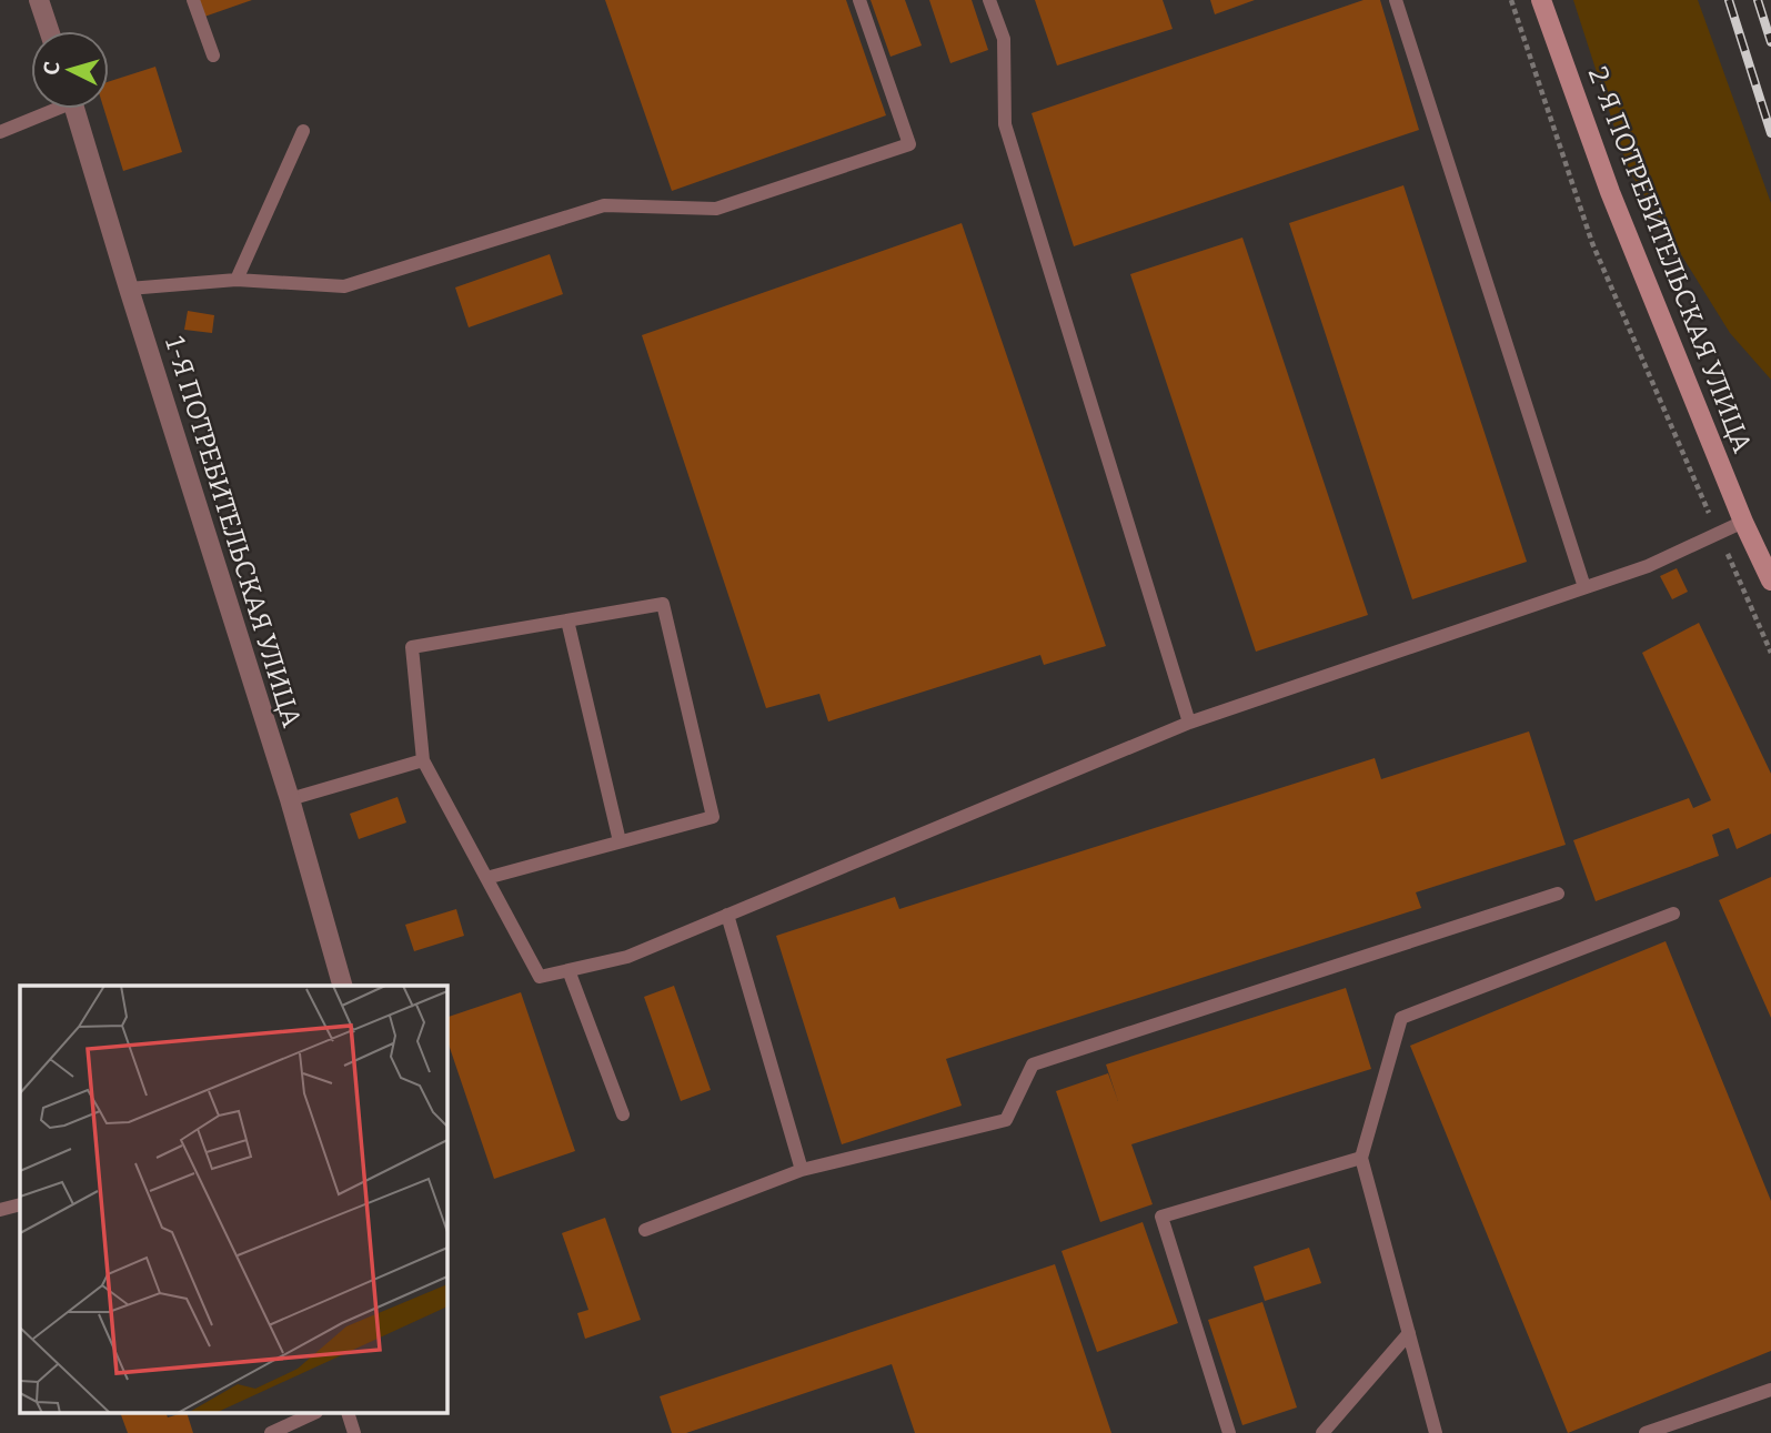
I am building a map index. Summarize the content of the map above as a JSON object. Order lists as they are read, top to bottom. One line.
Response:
{"streets":{"street":["2-Я ПОТРЕБИТЕЛЬСКАЯ УЛИЦА","1-Я ПОТРЕБИТЕЛЬСКАЯ УЛИЦА"]},"north":"left"}
